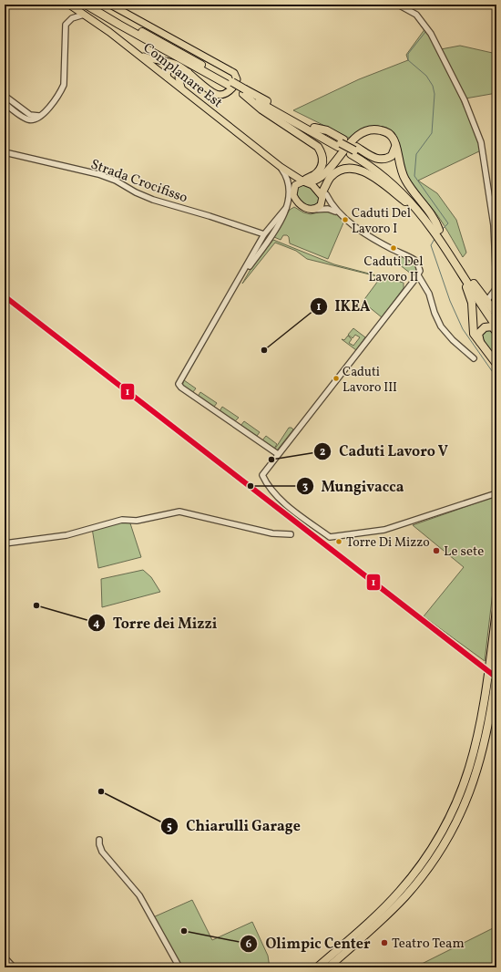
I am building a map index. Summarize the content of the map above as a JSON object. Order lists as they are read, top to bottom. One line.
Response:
{"streets":{"main road":["Complanare Est"],"street":["Strada Crocifisso"]},"places":["Caduti Del Lavoro I","Caduti Del Lavoro II","IKEA","Caduti Lavoro III","Caduti Lavoro V","Mungivacca","Torre Di Mizzo","Le sete","Torre dei Mizzi","Chiarulli Garage","Olimpic Center","Teatro Team"],"lines":["transit line 1"]}
